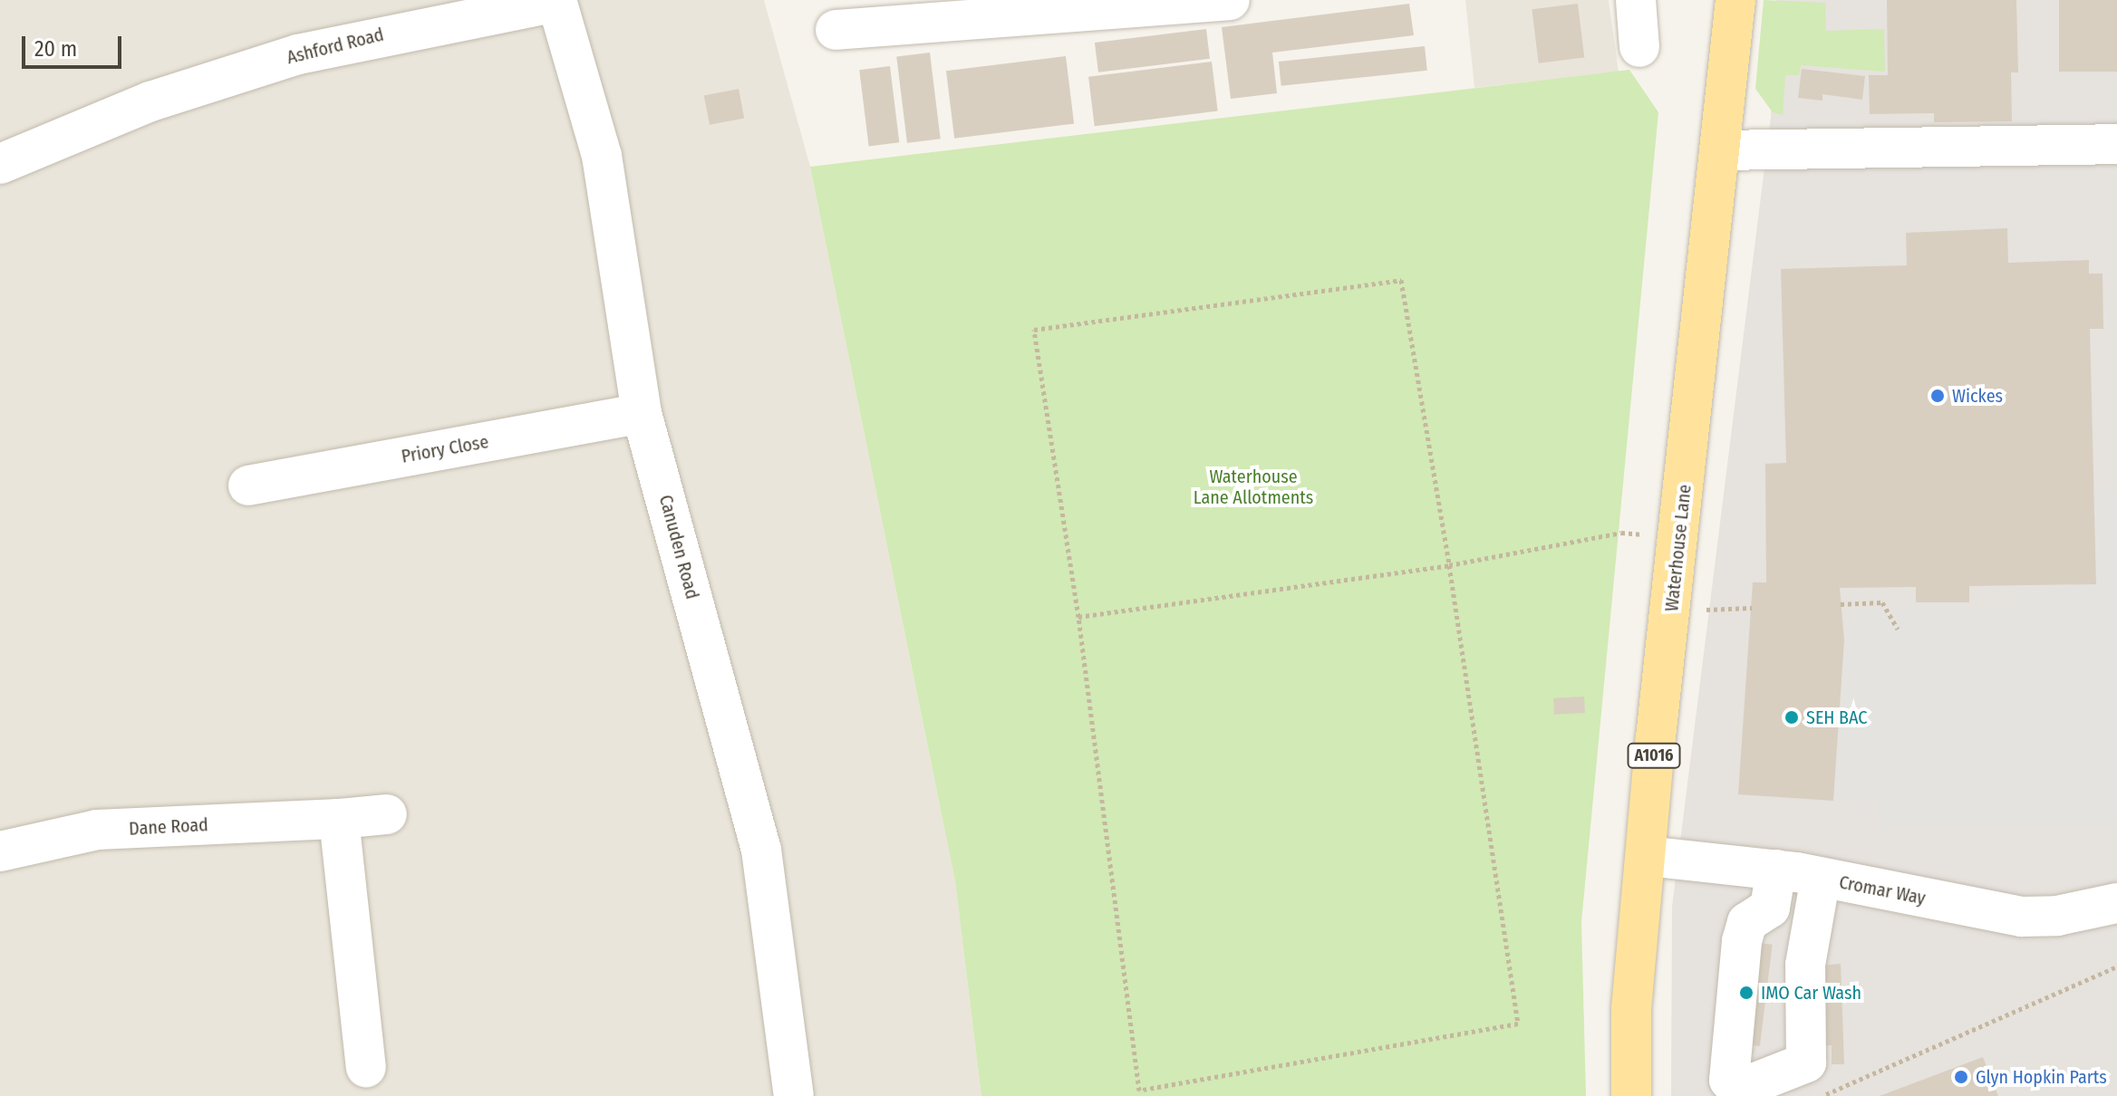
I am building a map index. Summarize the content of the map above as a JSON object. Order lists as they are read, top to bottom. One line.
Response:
{"streets":{"main road":["Waterhouse Lane","A1016"],"street":["Ashford Road","Priory Close","Canuden Road","Dane Road","Cromar Way"]},"crossings":[["Ashford Road","Canuden Road"],["Priory Close","Canuden Road"],["Waterhouse Lane","Cromar Way"]],"parks":["Waterhouse Lane Allotments"],"places":["Wickes","SEH BAC","IMO Car Wash","Glyn Hopkin Parts"],"scale_bar":"20 m"}
